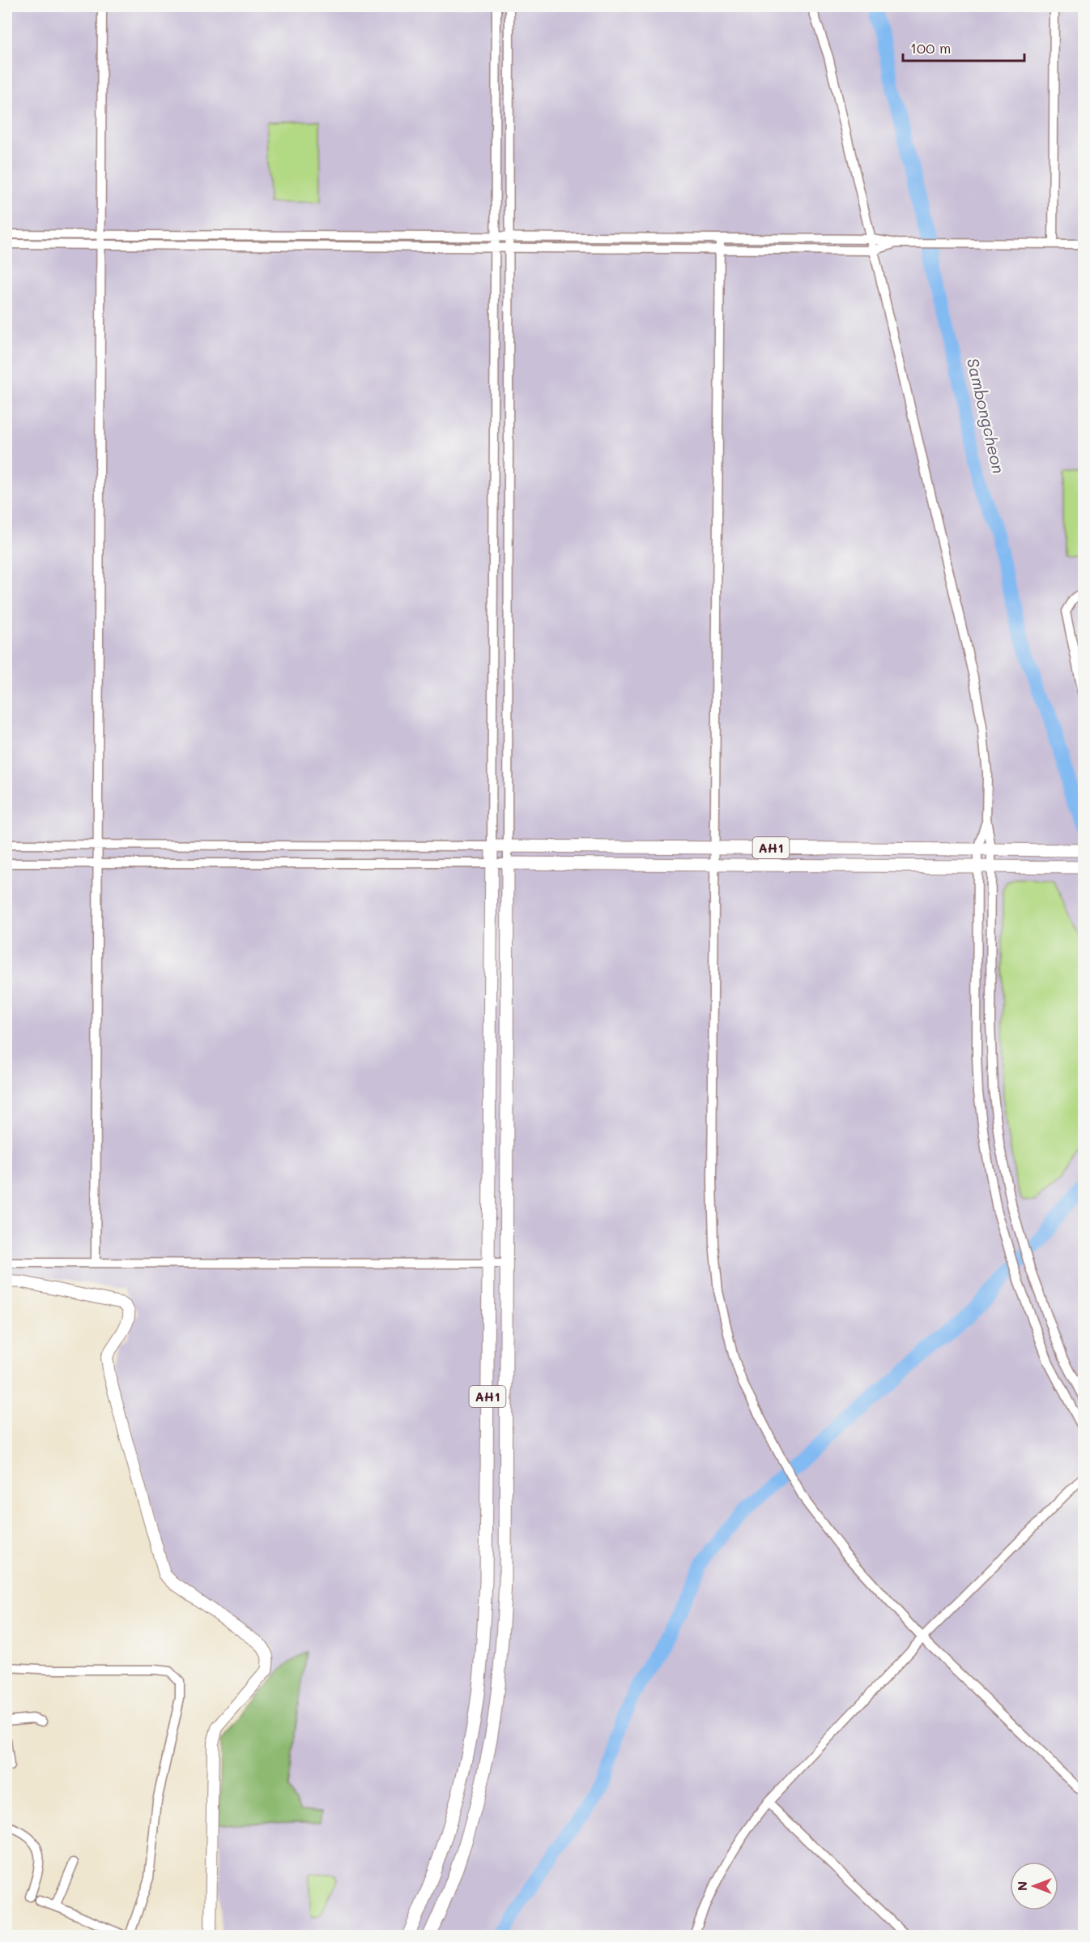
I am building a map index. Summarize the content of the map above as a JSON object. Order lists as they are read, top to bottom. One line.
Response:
{"streets":{"main road":["AH1"]},"water":["Sambongcheon"],"scale_bar":"100 m","north":"left"}
